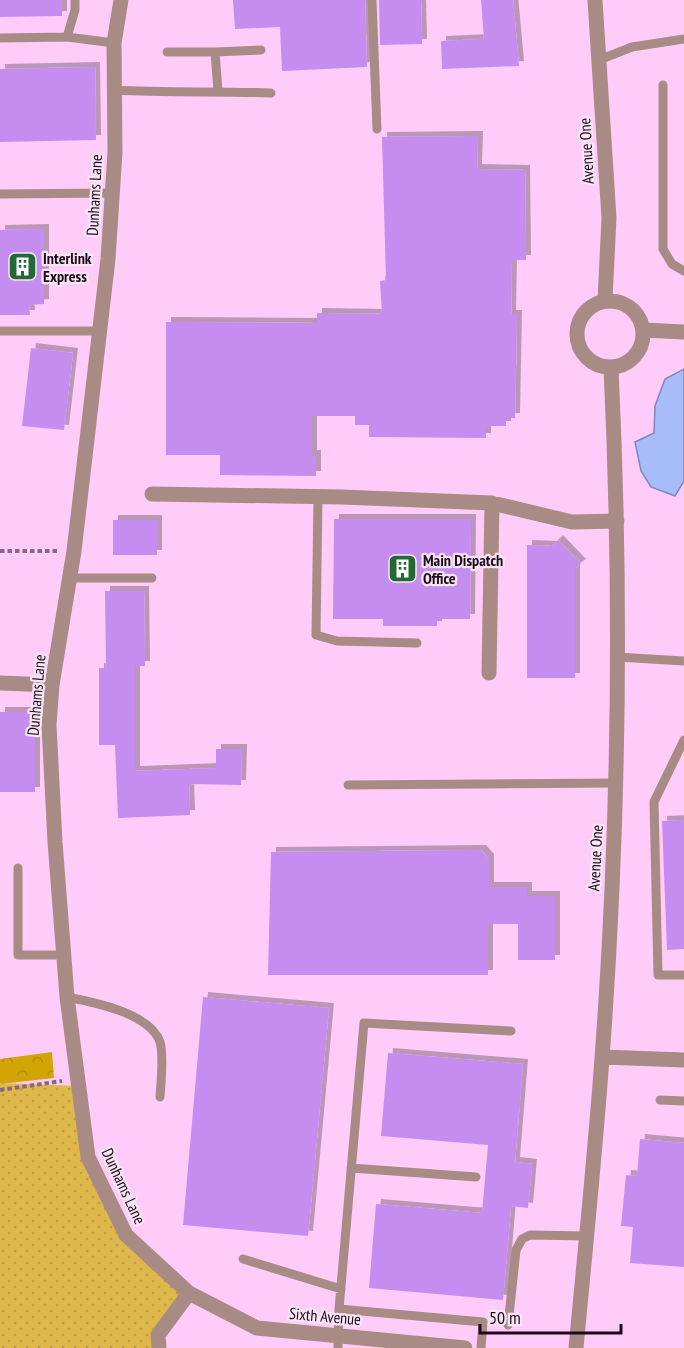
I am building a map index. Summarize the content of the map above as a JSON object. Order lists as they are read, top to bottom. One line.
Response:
{"streets":{"street":["Avenue One","Dunhams Lane","Sixth Avenue"]},"crossings":[["Dunhams Lane","Sixth Avenue"]],"places":{"building":["Interlink Express","Main Dispatch Office"]},"scale_bar":"50 m"}
